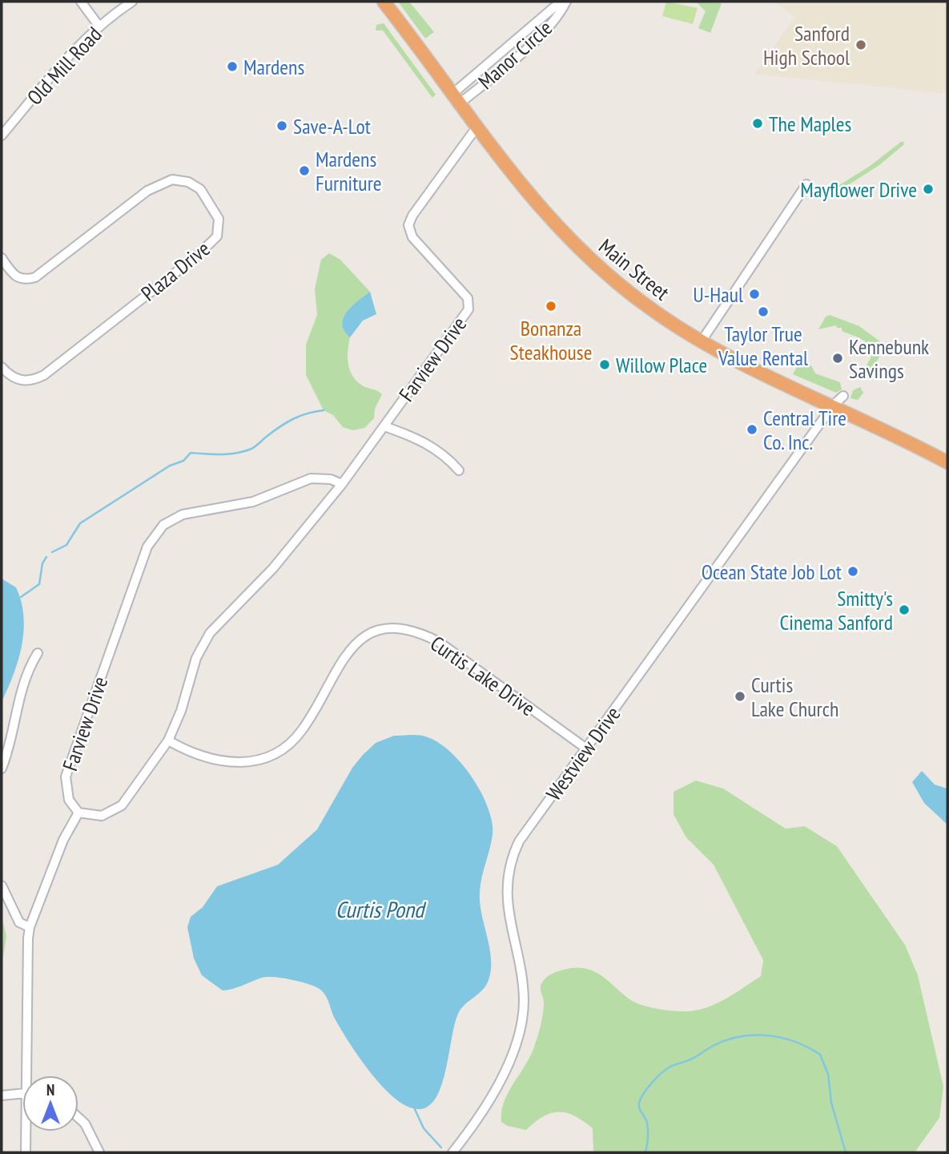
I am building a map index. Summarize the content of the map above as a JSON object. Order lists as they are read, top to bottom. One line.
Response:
{"streets":{"highway":["Main Street"],"street":["Manor Circle","Old Mill Road","Plaza Drive","Farview Drive","Curtis Lake Drive","Westview Drive"]},"crossings":[["Manor Circle","Main Street"],["Main Street","Farview Drive"],["Main Street","Westview Drive"],["Farview Drive","Curtis Lake Drive"],["Curtis Lake Drive","Westview Drive"]],"water":["Curtis Pond"],"places":["Sanford High School","Mardens","The Maples","Save-A-Lot","Mardens Furniture","Mayflower Drive","U-Haul","Bonanza Steakhouse","Taylor True Value Rental","Kennebunk Savings","Willow Place","Central Tire Co. Inc.","Ocean State Job Lot","Smitty's Cinema Sanford","Curtis Lake Church"],"north":"top"}
